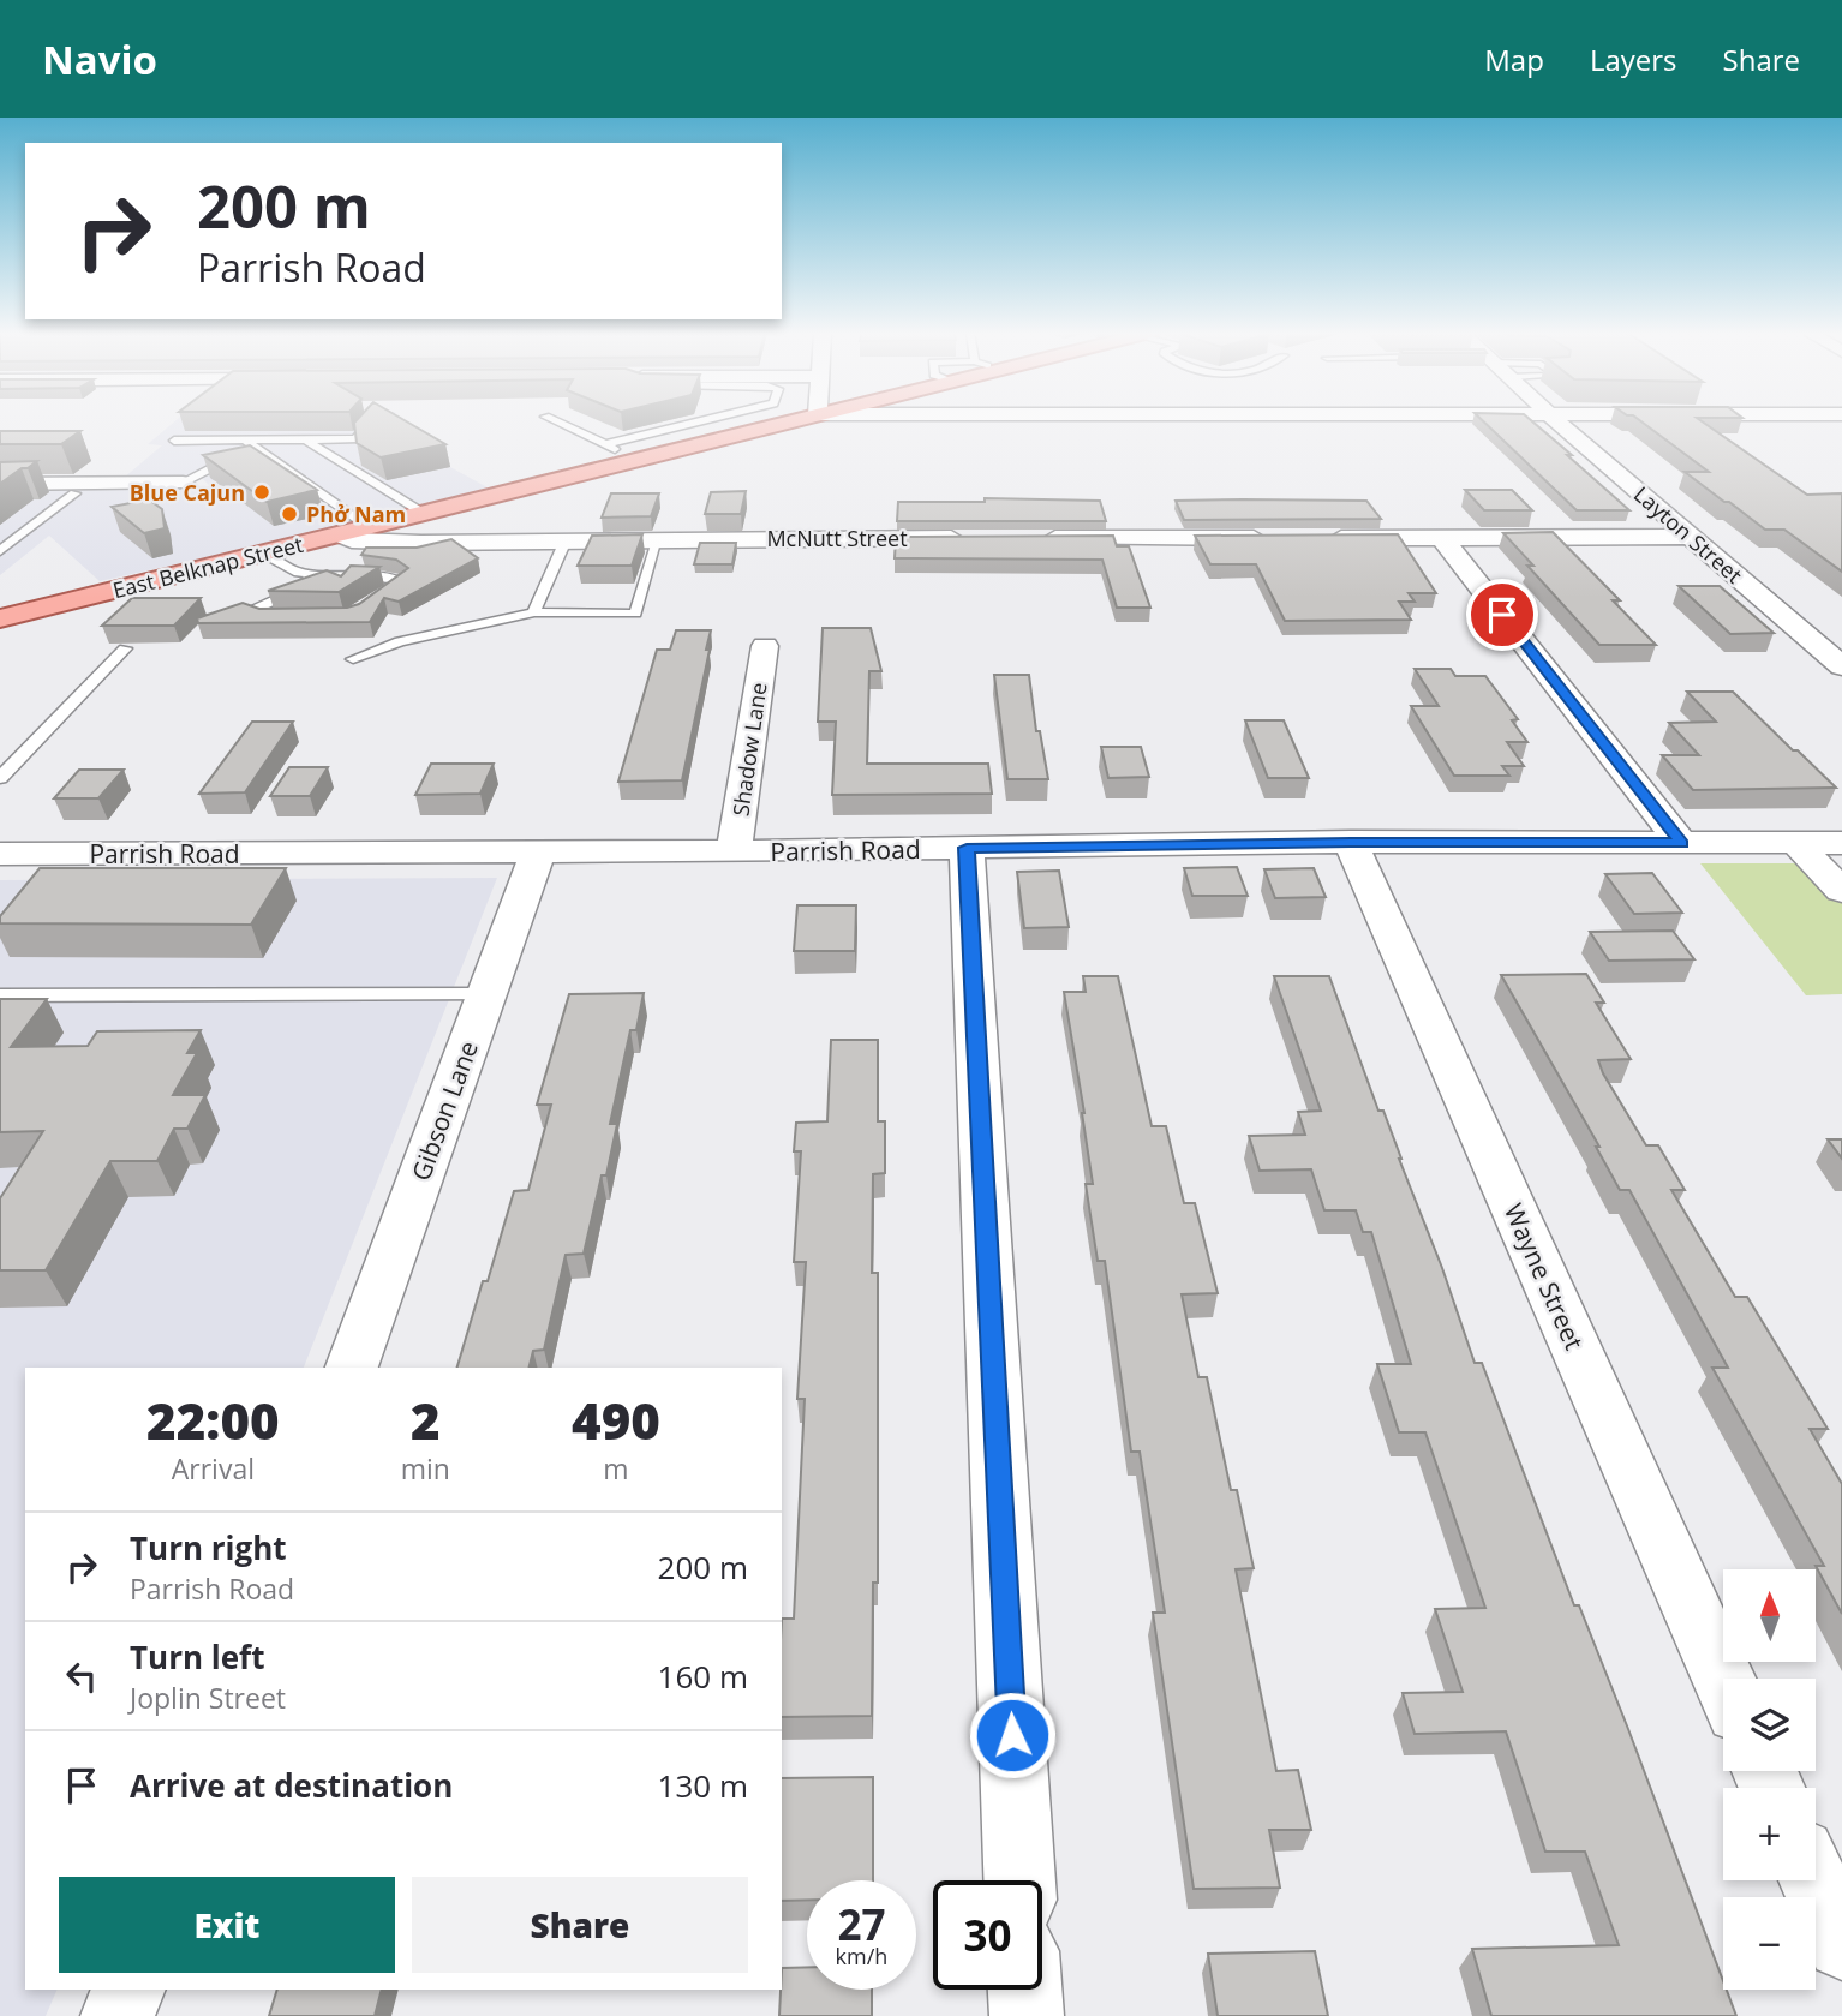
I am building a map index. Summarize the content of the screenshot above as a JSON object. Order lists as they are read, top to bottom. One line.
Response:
{"streets":{"main road":["East Belknap Street"],"street":["Layton Street","McNutt Street","Shadow Lane","Parrish Road","Gibson Lane","Wayne Street"]},"crossings":[["McNutt Street","East Belknap Street"],["Shadow Lane","Parrish Road"],["Parrish Road","Gibson Lane"],["Parrish Road","Wayne Street"]],"places":["Blue Cajun","Phở Nam"],"north":"top","page":{"header":"Navio","nav":["Map","Layers","Share"],"turn":["200 m","Parrish Road"],"eta":["22:00","Arrival","2","min","490","m"],"list":[{"name":"Turn right","note":"Parrish Road","value":"200 m"},{"name":"Turn left","note":"Joplin Street","value":"160 m"},{"name":"Arrive at destination","value":"130 m"}],"map_buttons":["+","−"],"buttons":["Exit","Share"],"speed":"27 km/h","limit":"30"}}
